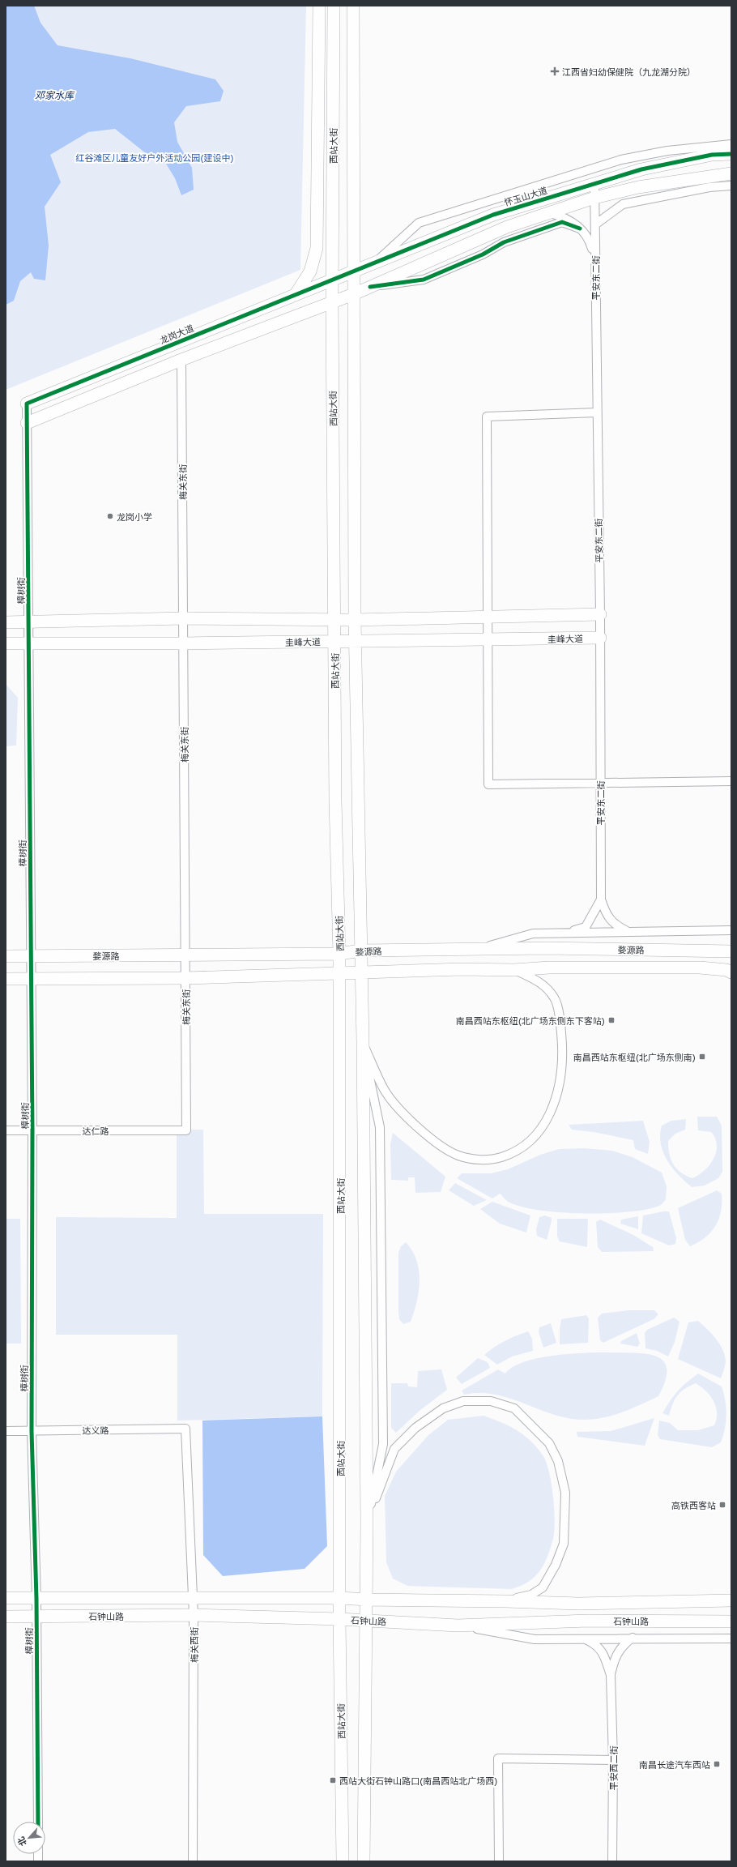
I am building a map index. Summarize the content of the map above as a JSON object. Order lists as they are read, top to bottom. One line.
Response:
{"streets":{"main road":["西站大街","怀玉山大道","龙岗大道","圭峰大道","婺源路","石钟山路"],"street":["平安东二街","梅关东街","樟树街","达仁路","达义路","梅关西街","平安西二街"]},"crossings":[["西站大街","怀玉山大道"],["西站大街","龙岗大道"],["西站大街","圭峰大道"],["西站大街","婺源路"],["西站大街","石钟山路"],["怀玉山大道","平安东二街"],["怀玉山大道","龙岗大道"],["平安东二街","圭峰大道"],["龙岗大道","樟树街"],["梅关东街","圭峰大道"],["梅关东街","婺源路"],["梅关东街","达仁路"],["樟树街","圭峰大道"],["樟树街","婺源路"],["樟树街","达仁路"],["樟树街","达义路"],["樟树街","石钟山路"],["达义路","梅关西街"],["石钟山路","梅关西街"]],"water":["邓家水库"],"parks":["红谷滩区儿童友好户外活动公园(建设中)"],"places":{"health":["江西省妇幼保健院（九龙湖分院）"],"other":["龙岗小学"],"transit":["南昌西站东枢纽(北广场东侧东下客站)","南昌西站东枢纽(北广场东侧南)","高铁西客站","南昌长途汽车西站","西站大街石钟山路口(南昌西站北广场西)"]},"north":"bottom left"}
